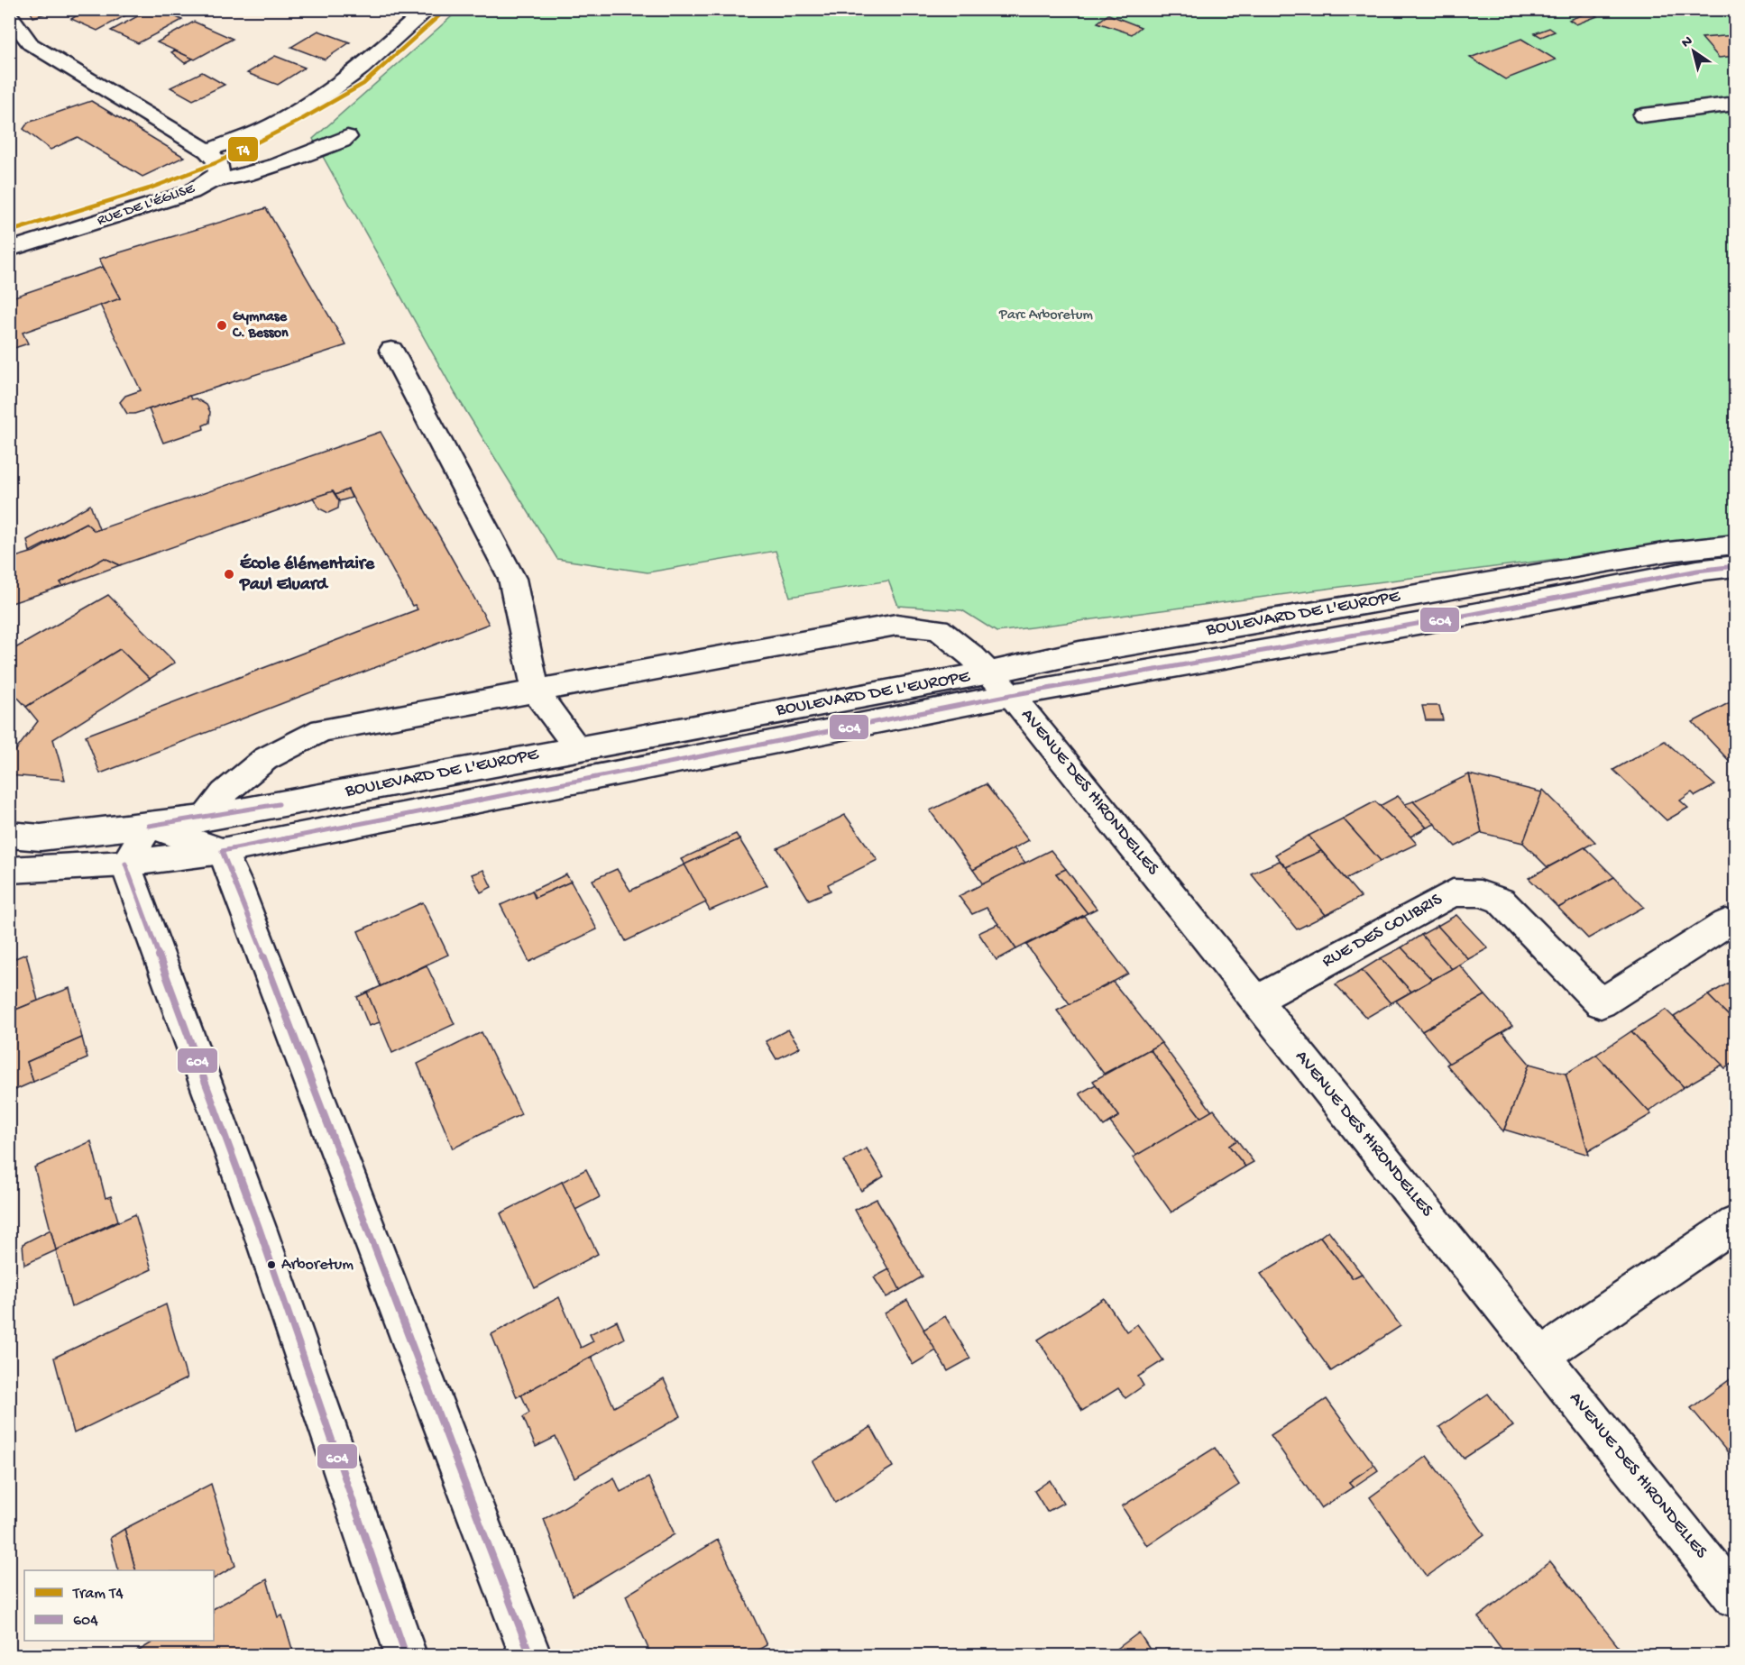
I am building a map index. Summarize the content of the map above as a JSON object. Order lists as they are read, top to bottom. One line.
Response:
{"streets":{"street":["RUE DE L'ÉGLISE","BOULEVARD DE L'EUROPE","AVENUE DES HIRONDELLES","RUE DES COLIBRIS"]},"crossings":[["BOULEVARD DE L'EUROPE","AVENUE DES HIRONDELLES"],["AVENUE DES HIRONDELLES","RUE DES COLIBRIS"]],"parks":["Parc Arboretum"],"places":["Gymnase C. Besson","École élémentaire Paul Eluard","Arboretum"],"lines":["tram line T4","transit line 604"],"legend":["Tram T4","604"],"north":"top left"}
